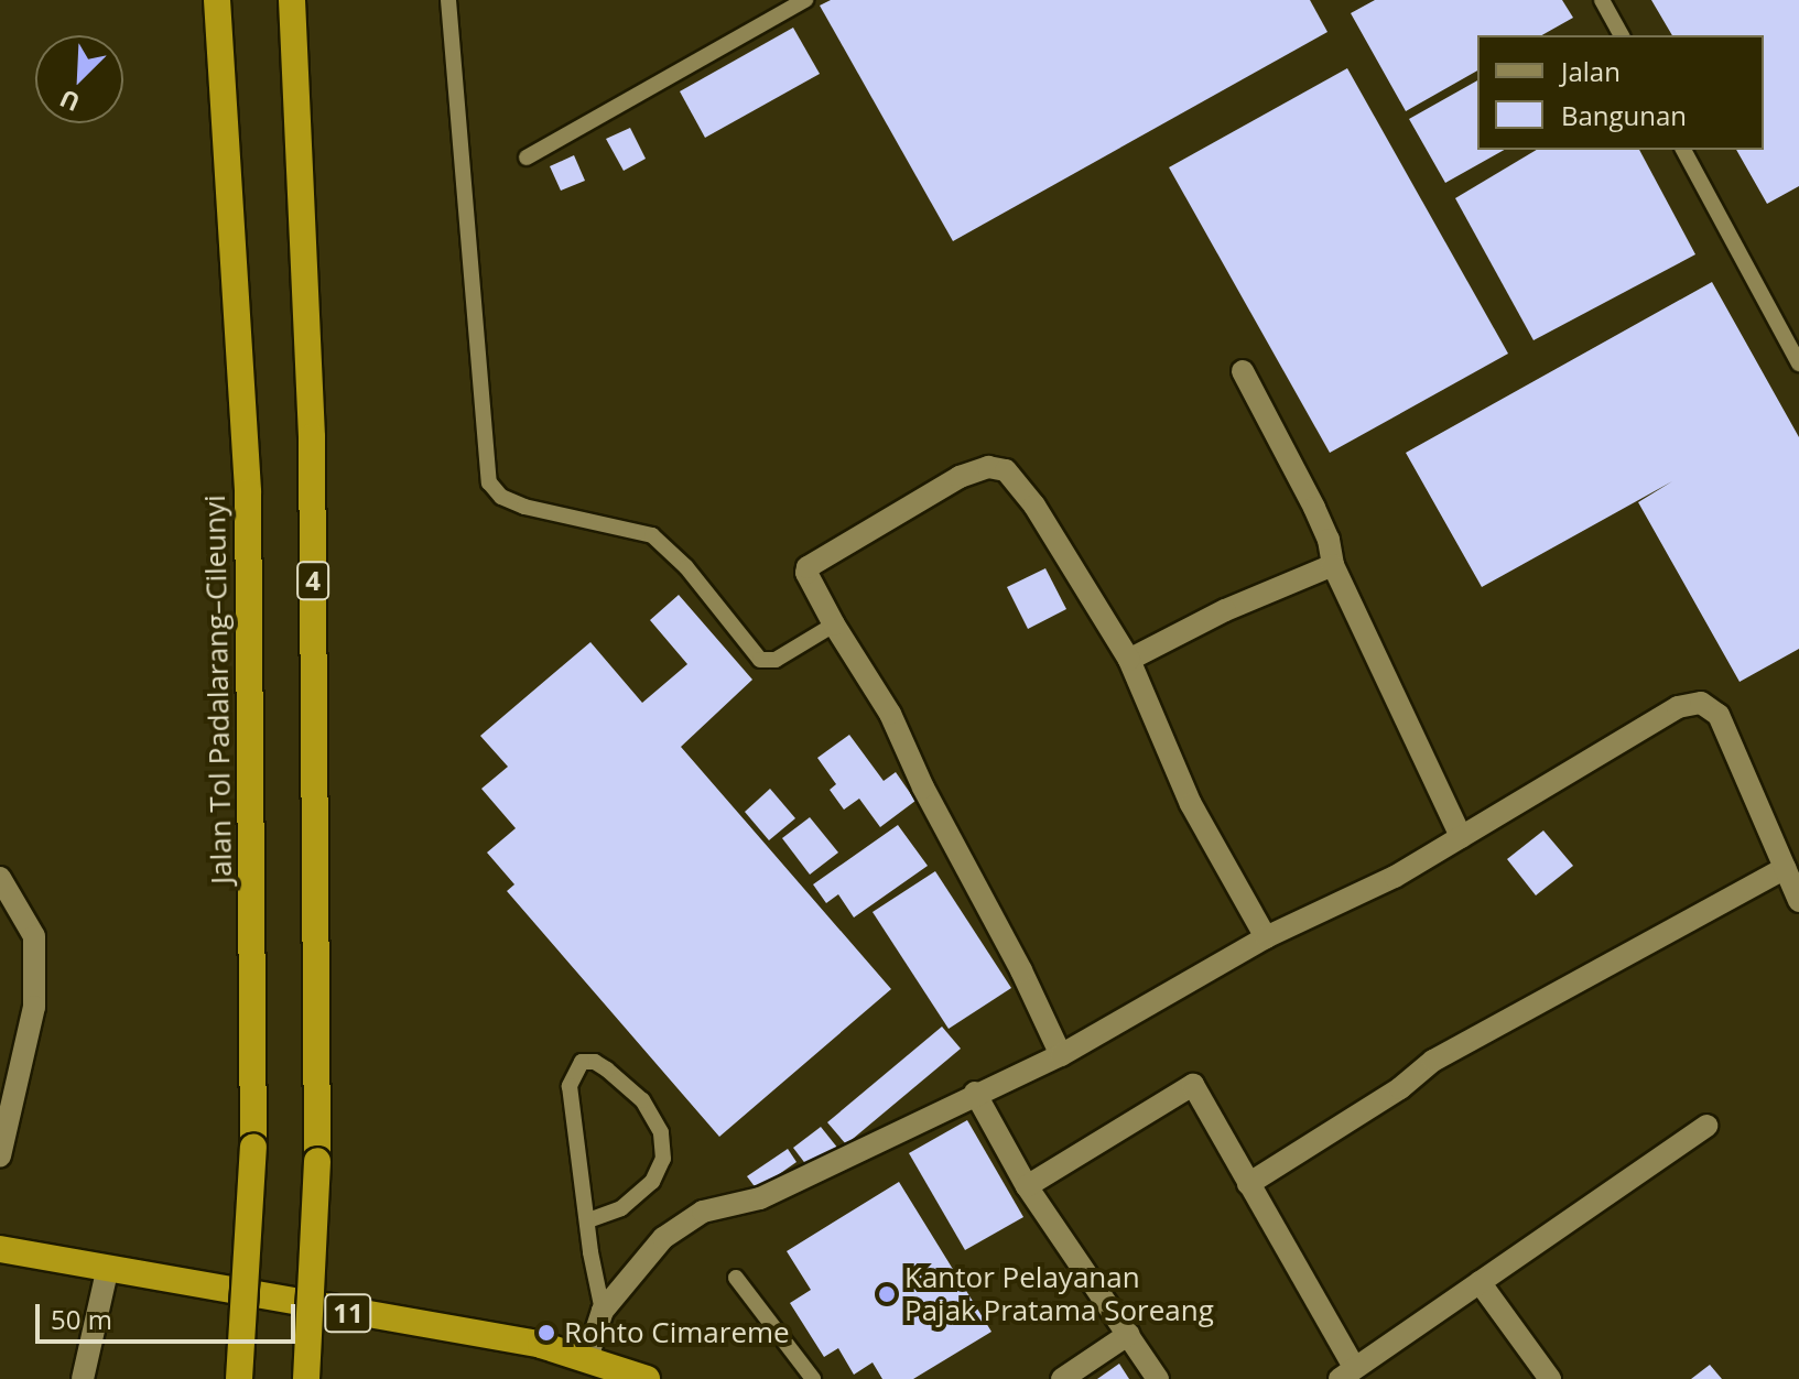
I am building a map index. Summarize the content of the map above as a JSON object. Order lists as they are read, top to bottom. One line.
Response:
{"streets":{"highway":["4","Jalan Tol Padalarang–Cileunyi","11"]},"places":["Kantor Pelayanan Pajak Pratama Soreang","Rohto Cimareme"],"legend":["Jalan","Bangunan"],"scale_bar":"50 m","north":"bottom left"}
